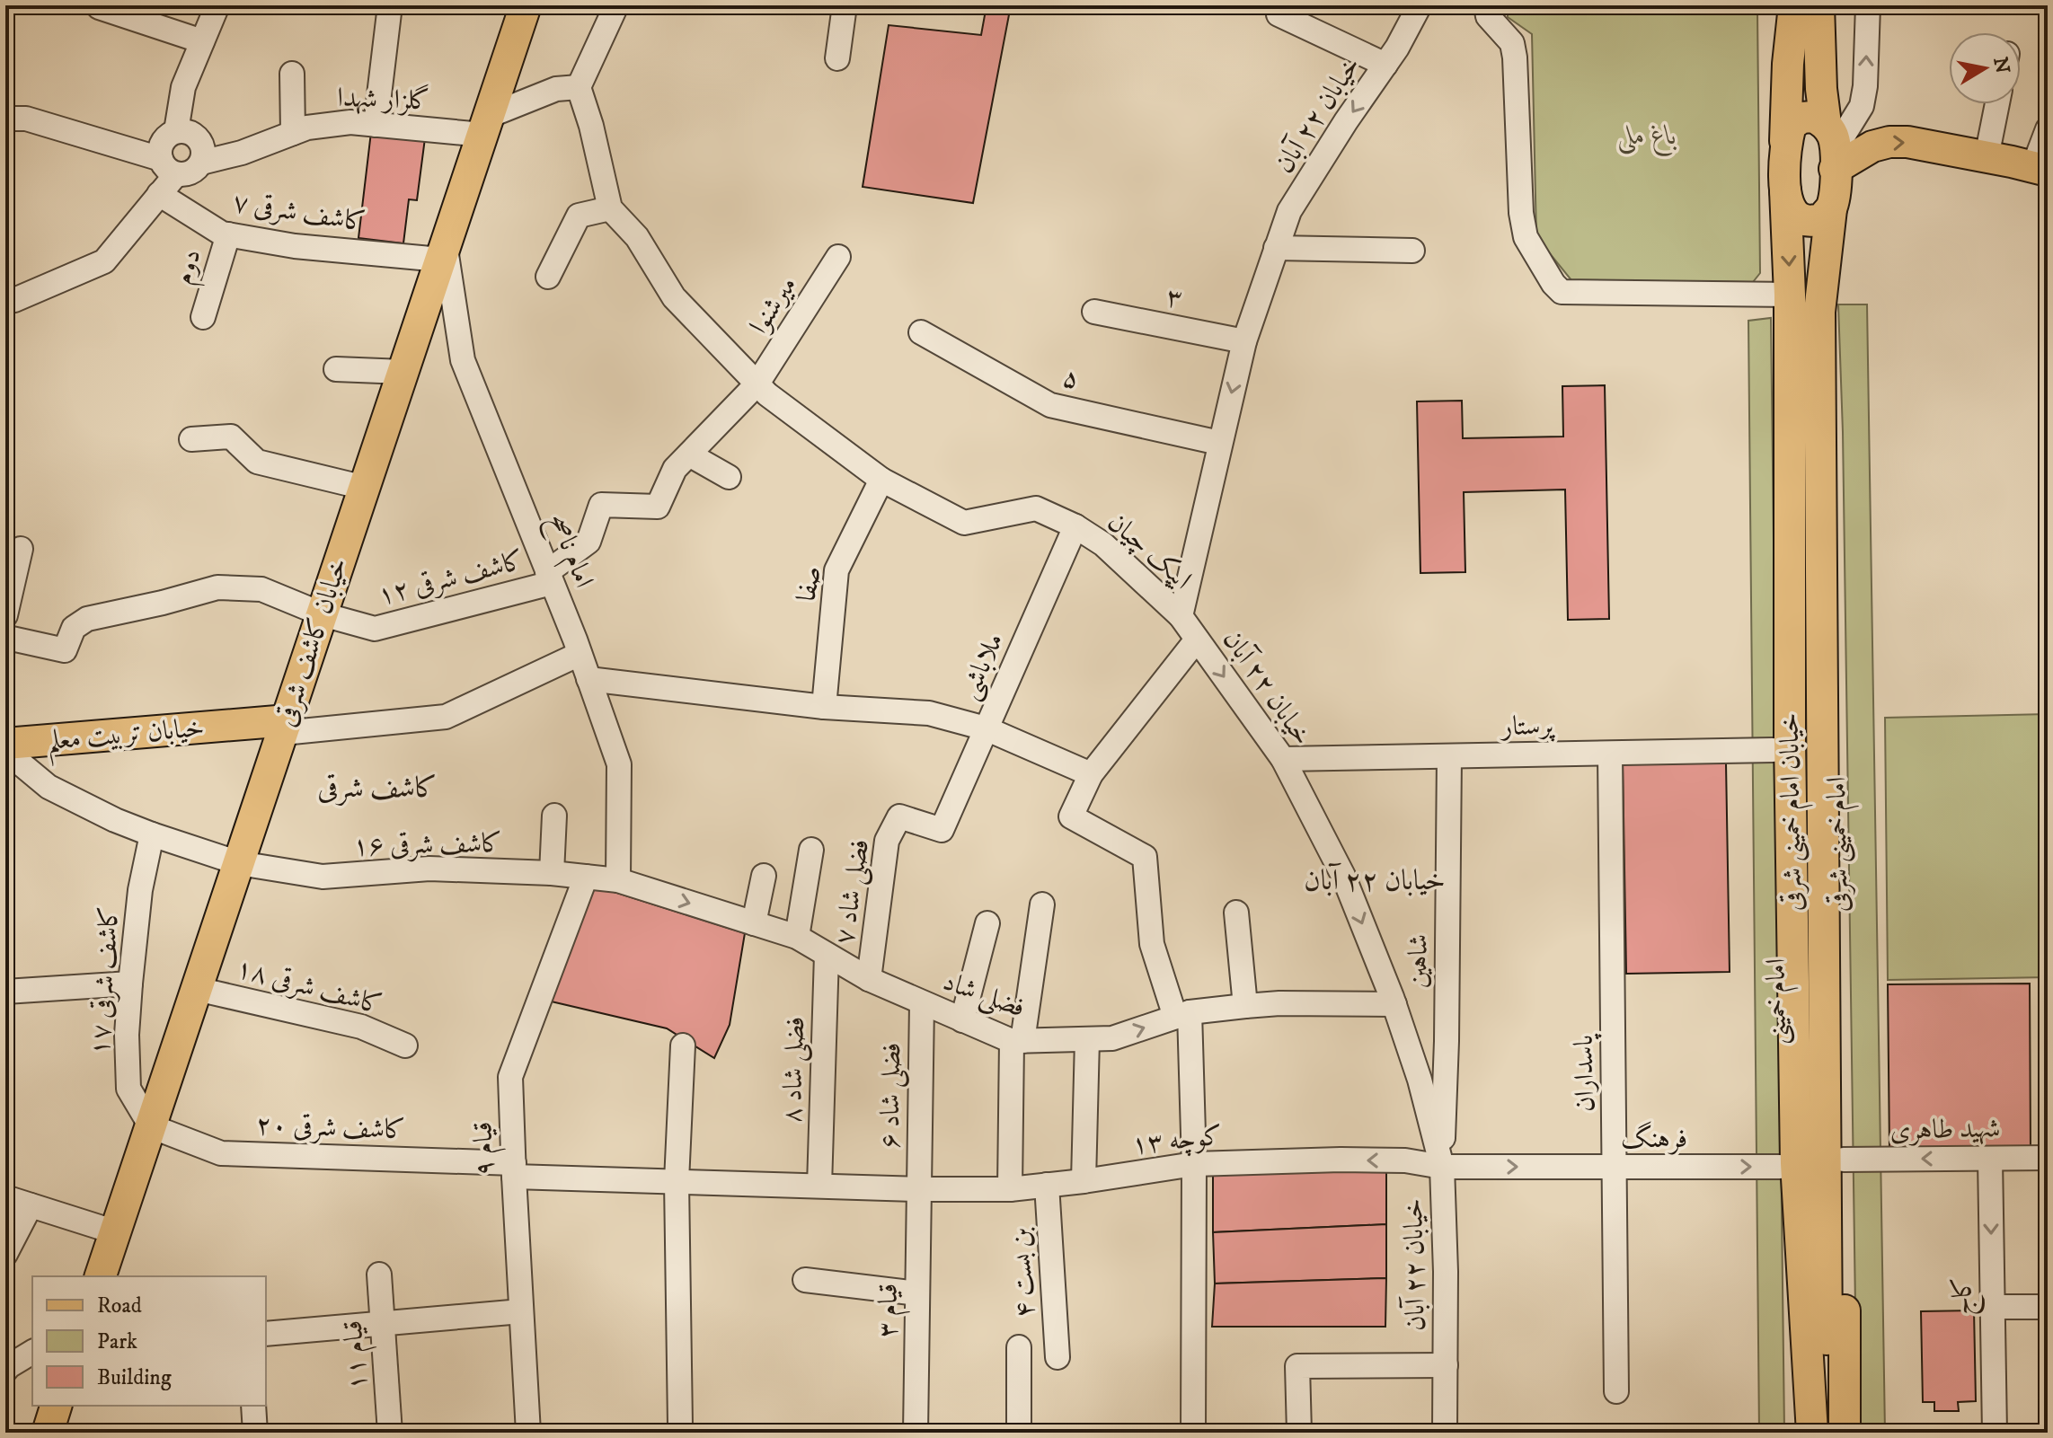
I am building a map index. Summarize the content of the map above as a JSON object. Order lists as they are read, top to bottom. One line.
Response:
{"streets":{"main road":["خیابان کاشف شرقی","خیابان تربیت معلم","خیابان امام خمینی شرقی","امام خمینی شرقی","امام خمینی"],"street":["گلزار شهدا","خیابان ۲۲ آبان","کاشف شرقی ۷","دوم","۳","میرشنوا","۵","امام ناصح","ایپک چیان","کاشف شرقی ۱۲","صفا","ملاباشی","پرستار","کاشف شرقی ۱۶","فضلی شاد ۷","شاهین","کاشف شرقی ۱۷","کاشف شرقی ۱۸","فضلی شاد","فضلی شاد ۸","پاسداران","فضلی شاد ۶","کاشف شرقی ۲۰","شهید طاهری","فرهنگ","کوچه ۱۳","قیام ۹","بن بست ۴","کاج","قیام ۳","قیام ۱۱"]},"crossings":[["گلزار شهدا","خیابان کاشف شرقی"],["خیابان ۲۲ آبان","۳"],["خیابان ۲۲ آبان","۵"],["خیابان ۲۲ آبان","ایپک چیان"],["خیابان ۲۲ آبان","پرستار"],["خیابان ۲۲ آبان","شاهین"],["خیابان ۲۲ آبان","فضلی شاد"],["خیابان ۲۲ آبان","فرهنگ"],["خیابان ۲۲ آبان","کوچه ۱۳"],["کاشف شرقی ۷","دوم"],["کاشف شرقی ۷","امام ناصح"],["کاشف شرقی ۷","خیابان کاشف شرقی"],["میرشنوا","امام ناصح"],["میرشنوا","ایپک چیان"],["میرشنوا","کاشف شرقی ۱۲"],["امام ناصح","کاشف شرقی ۱۲"],["امام ناصح","خیابان کاشف شرقی"],["امام ناصح","کاشف شرقی ۱۶"],["امام ناصح","فضلی شاد"],["ایپک چیان","صفا"],["ایپک چیان","ملاباشی"],["کاشف شرقی ۱۲","خیابان کاشف شرقی"],["خیابان کاشف شرقی","خیابان تربیت معلم"],["خیابان کاشف شرقی","کاشف شرقی ۱۶"],["خیابان کاشف شرقی","کاشف شرقی ۱۷"],["خیابان کاشف شرقی","کاشف شرقی ۱۸"],["خیابان کاشف شرقی","کاشف شرقی ۲۰"],["ملاباشی","فضلی شاد ۷"],["پرستار","شاهین"],["پرستار","امام خمینی"],["پرستار","پاسداران"],["خیابان امام خمینی شرقی","امام خمینی شرقی"],["امام خمینی شرقی","شهید طاهری"],["کاشف شرقی ۱۶","کاشف شرقی ۱۷"],["کاشف شرقی ۱۶","فضلی شاد"],["کاشف شرقی ۱۶","قیام ۹"],["فضلی شاد ۷","فضلی شاد"],["شاهین","فرهنگ"],["شاهین","کوچه ۱۳"],["کاشف شرقی ۱۷","کاشف شرقی ۲۰"],["فضلی شاد","فضلی شاد ۸"],["فضلی شاد","فضلی شاد ۶"],["امام خمینی","فرهنگ"],["فضلی شاد ۸","کوچه ۱۳"],["پاسداران","فرهنگ"],["فضلی شاد ۶","کوچه ۱۳"],["فضلی شاد ۶","قیام ۳"],["کاشف شرقی ۲۰","کوچه ۱۳"],["کاشف شرقی ۲۰","قیام ۹"],["شهید طاهری","کاج"],["فرهنگ","کوچه ۱۳"],["کوچه ۱۳","بن بست ۴"],["کوچه ۱۳","قیام ۳"]],"one_way":["خیابان ۲۲ آبان","شهید طاهری","فرهنگ","کاج"],"districts":["کاشف شرقی","خیابان ۲۲ آبان"],"parks":["باغ ملی"],"legend":["Road","Park","Building"],"north":"right"}
